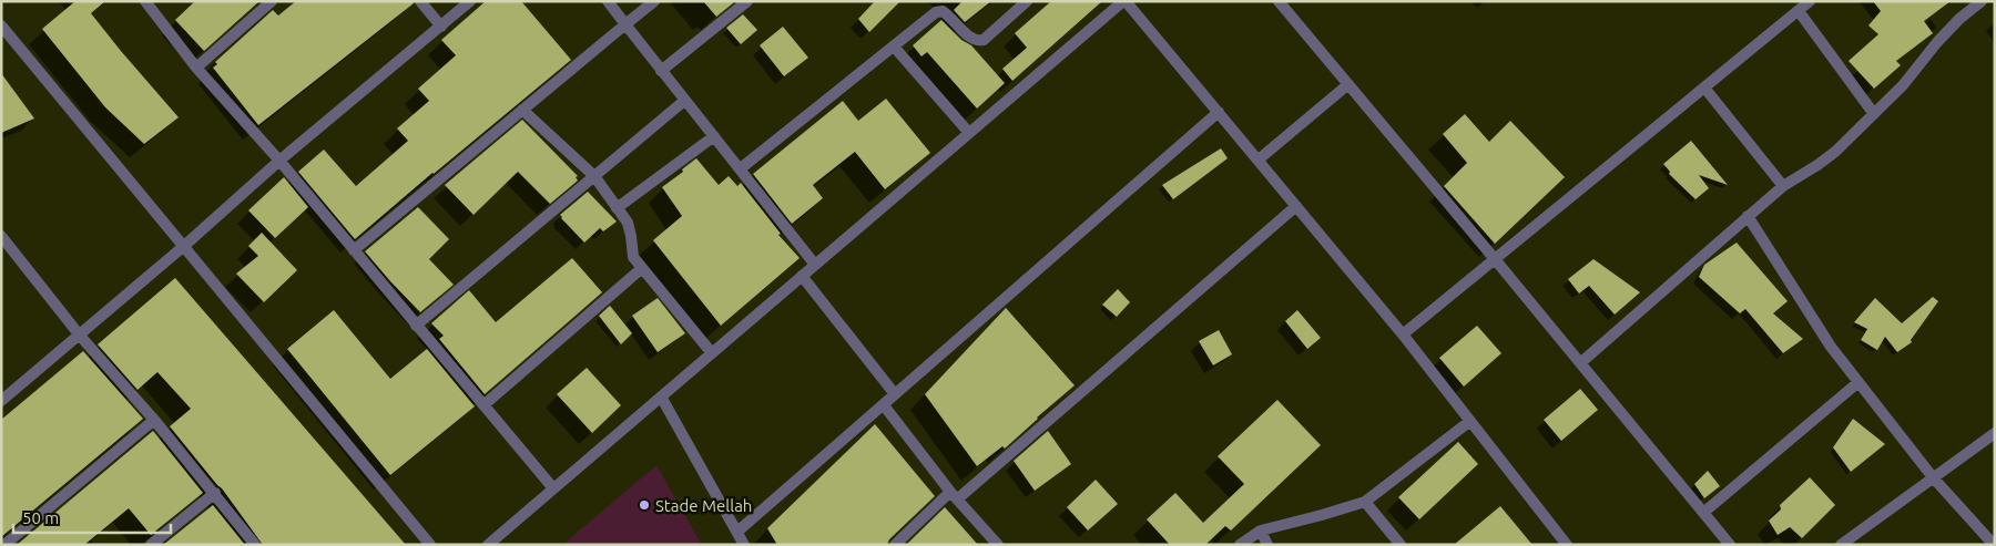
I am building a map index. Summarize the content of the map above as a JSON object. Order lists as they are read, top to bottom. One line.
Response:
{"places":["Stade Mellah"],"scale_bar":"50 m"}
